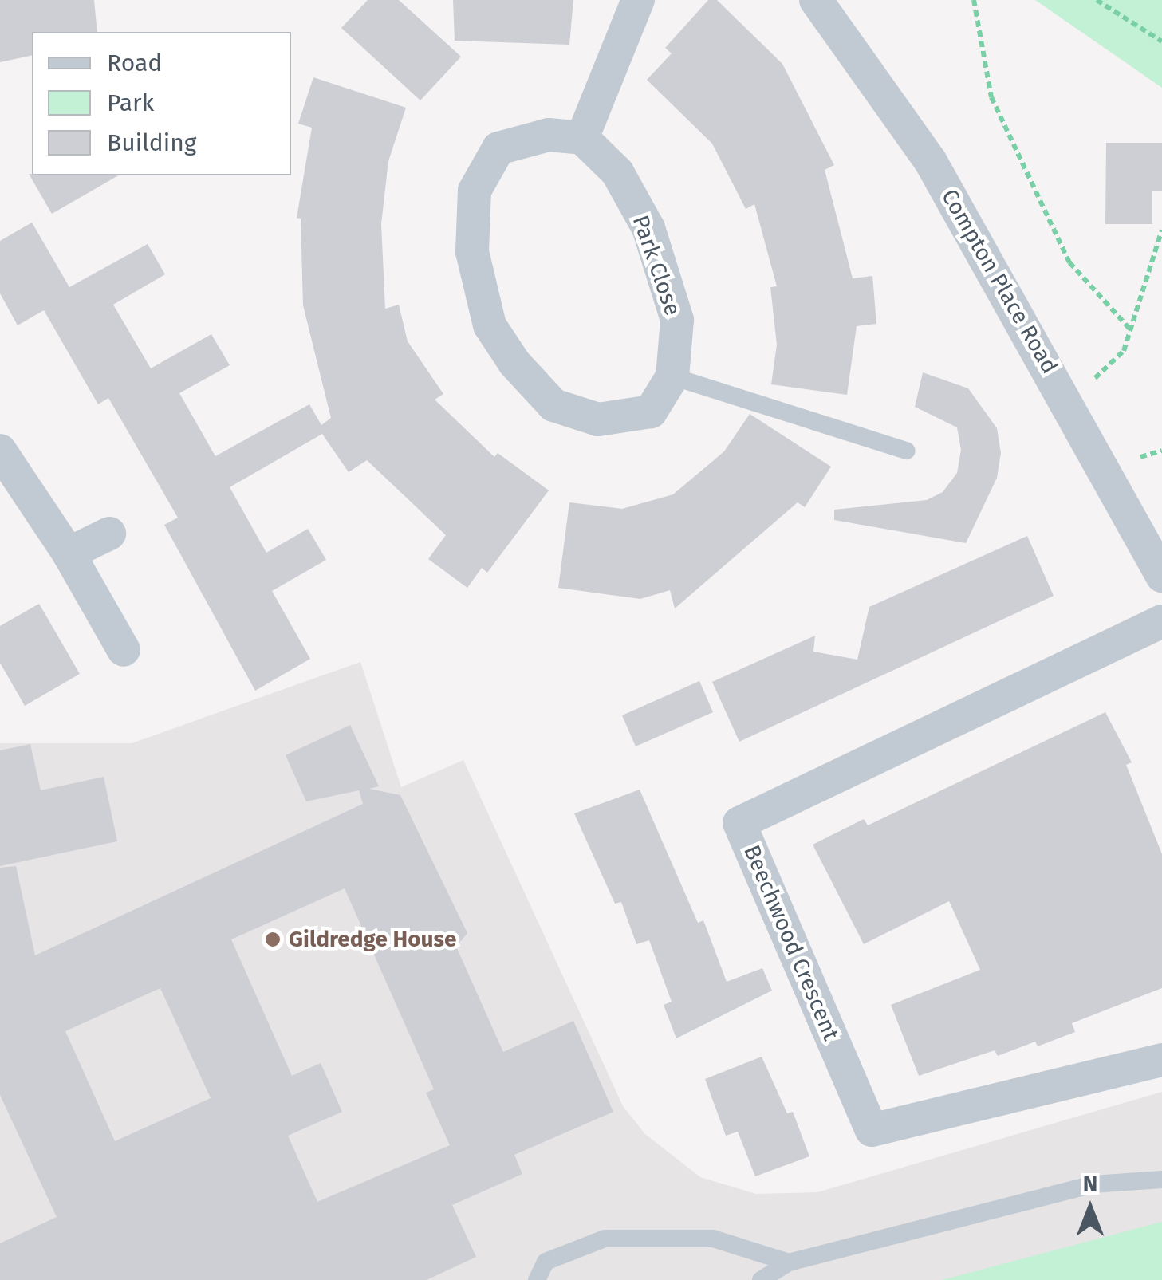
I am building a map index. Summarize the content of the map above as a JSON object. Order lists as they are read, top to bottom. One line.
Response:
{"streets":{"street":["Park Close","Compton Place Road","Beechwood Crescent"]},"places":["Gildredge House"],"legend":["Road","Park","Building"],"north":"top"}
